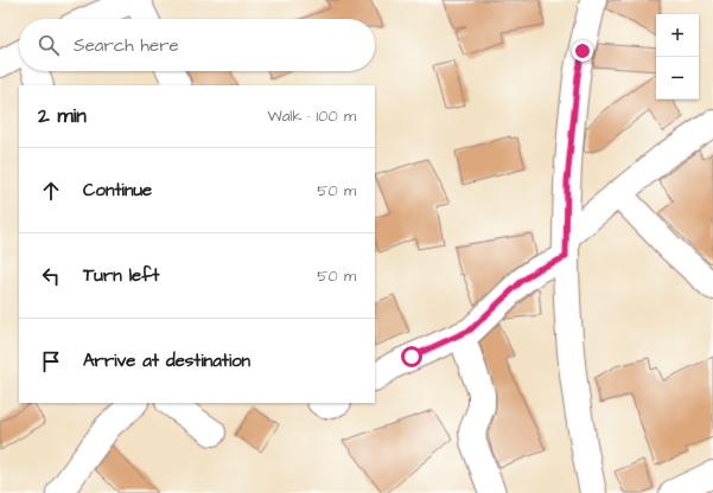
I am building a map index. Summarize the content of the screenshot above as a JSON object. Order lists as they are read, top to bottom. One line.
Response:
{"page":{"map_buttons":["+","−"],"search":"Search here","heading":["2 min","Walk · 100 m"],"list":[["Continue","50 m"],["Turn left","50 m"],"Arrive at destination"]}}
